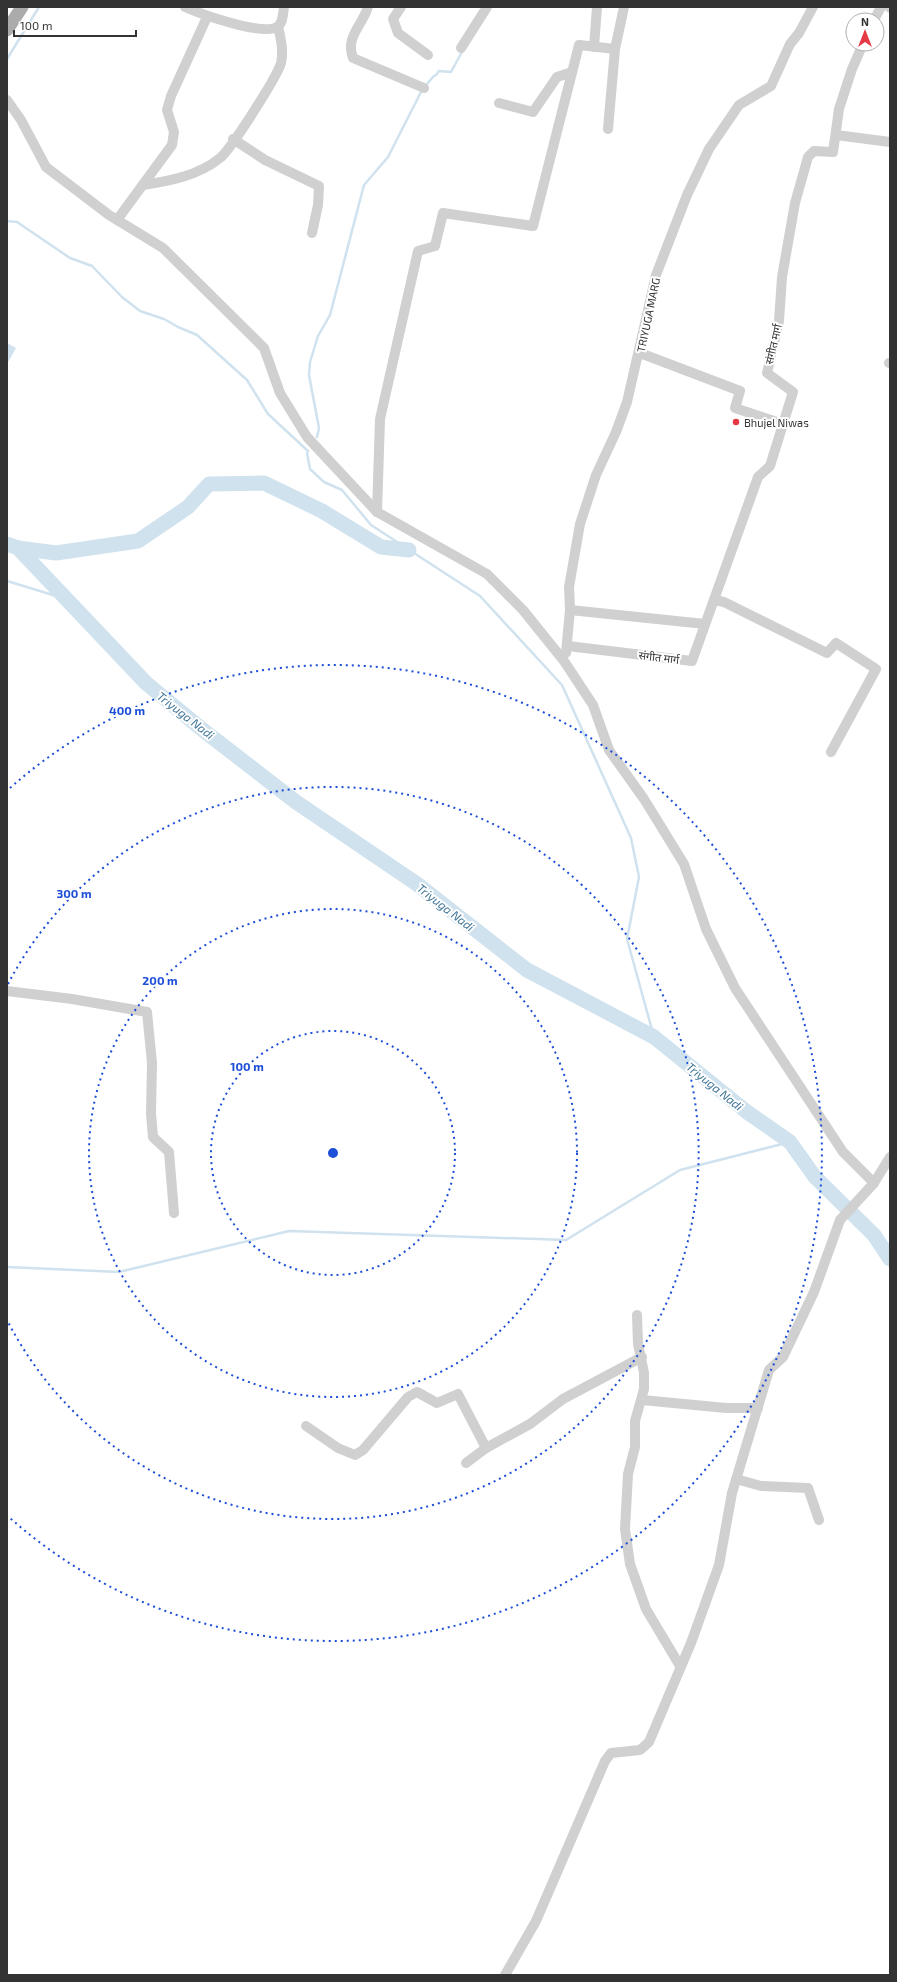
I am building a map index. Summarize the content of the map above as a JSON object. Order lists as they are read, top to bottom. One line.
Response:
{"streets":{"street":["TRIYUGA MARG","संगीत मार्ग"]},"crossings":[["TRIYUGA MARG","संगीत मार्ग"]],"water":["Triyuga Nadi"],"places":["Bhujel Niwas"],"scale_bar":"100 m","north":"top","rings":["400 m","300 m","200 m","100 m"]}
